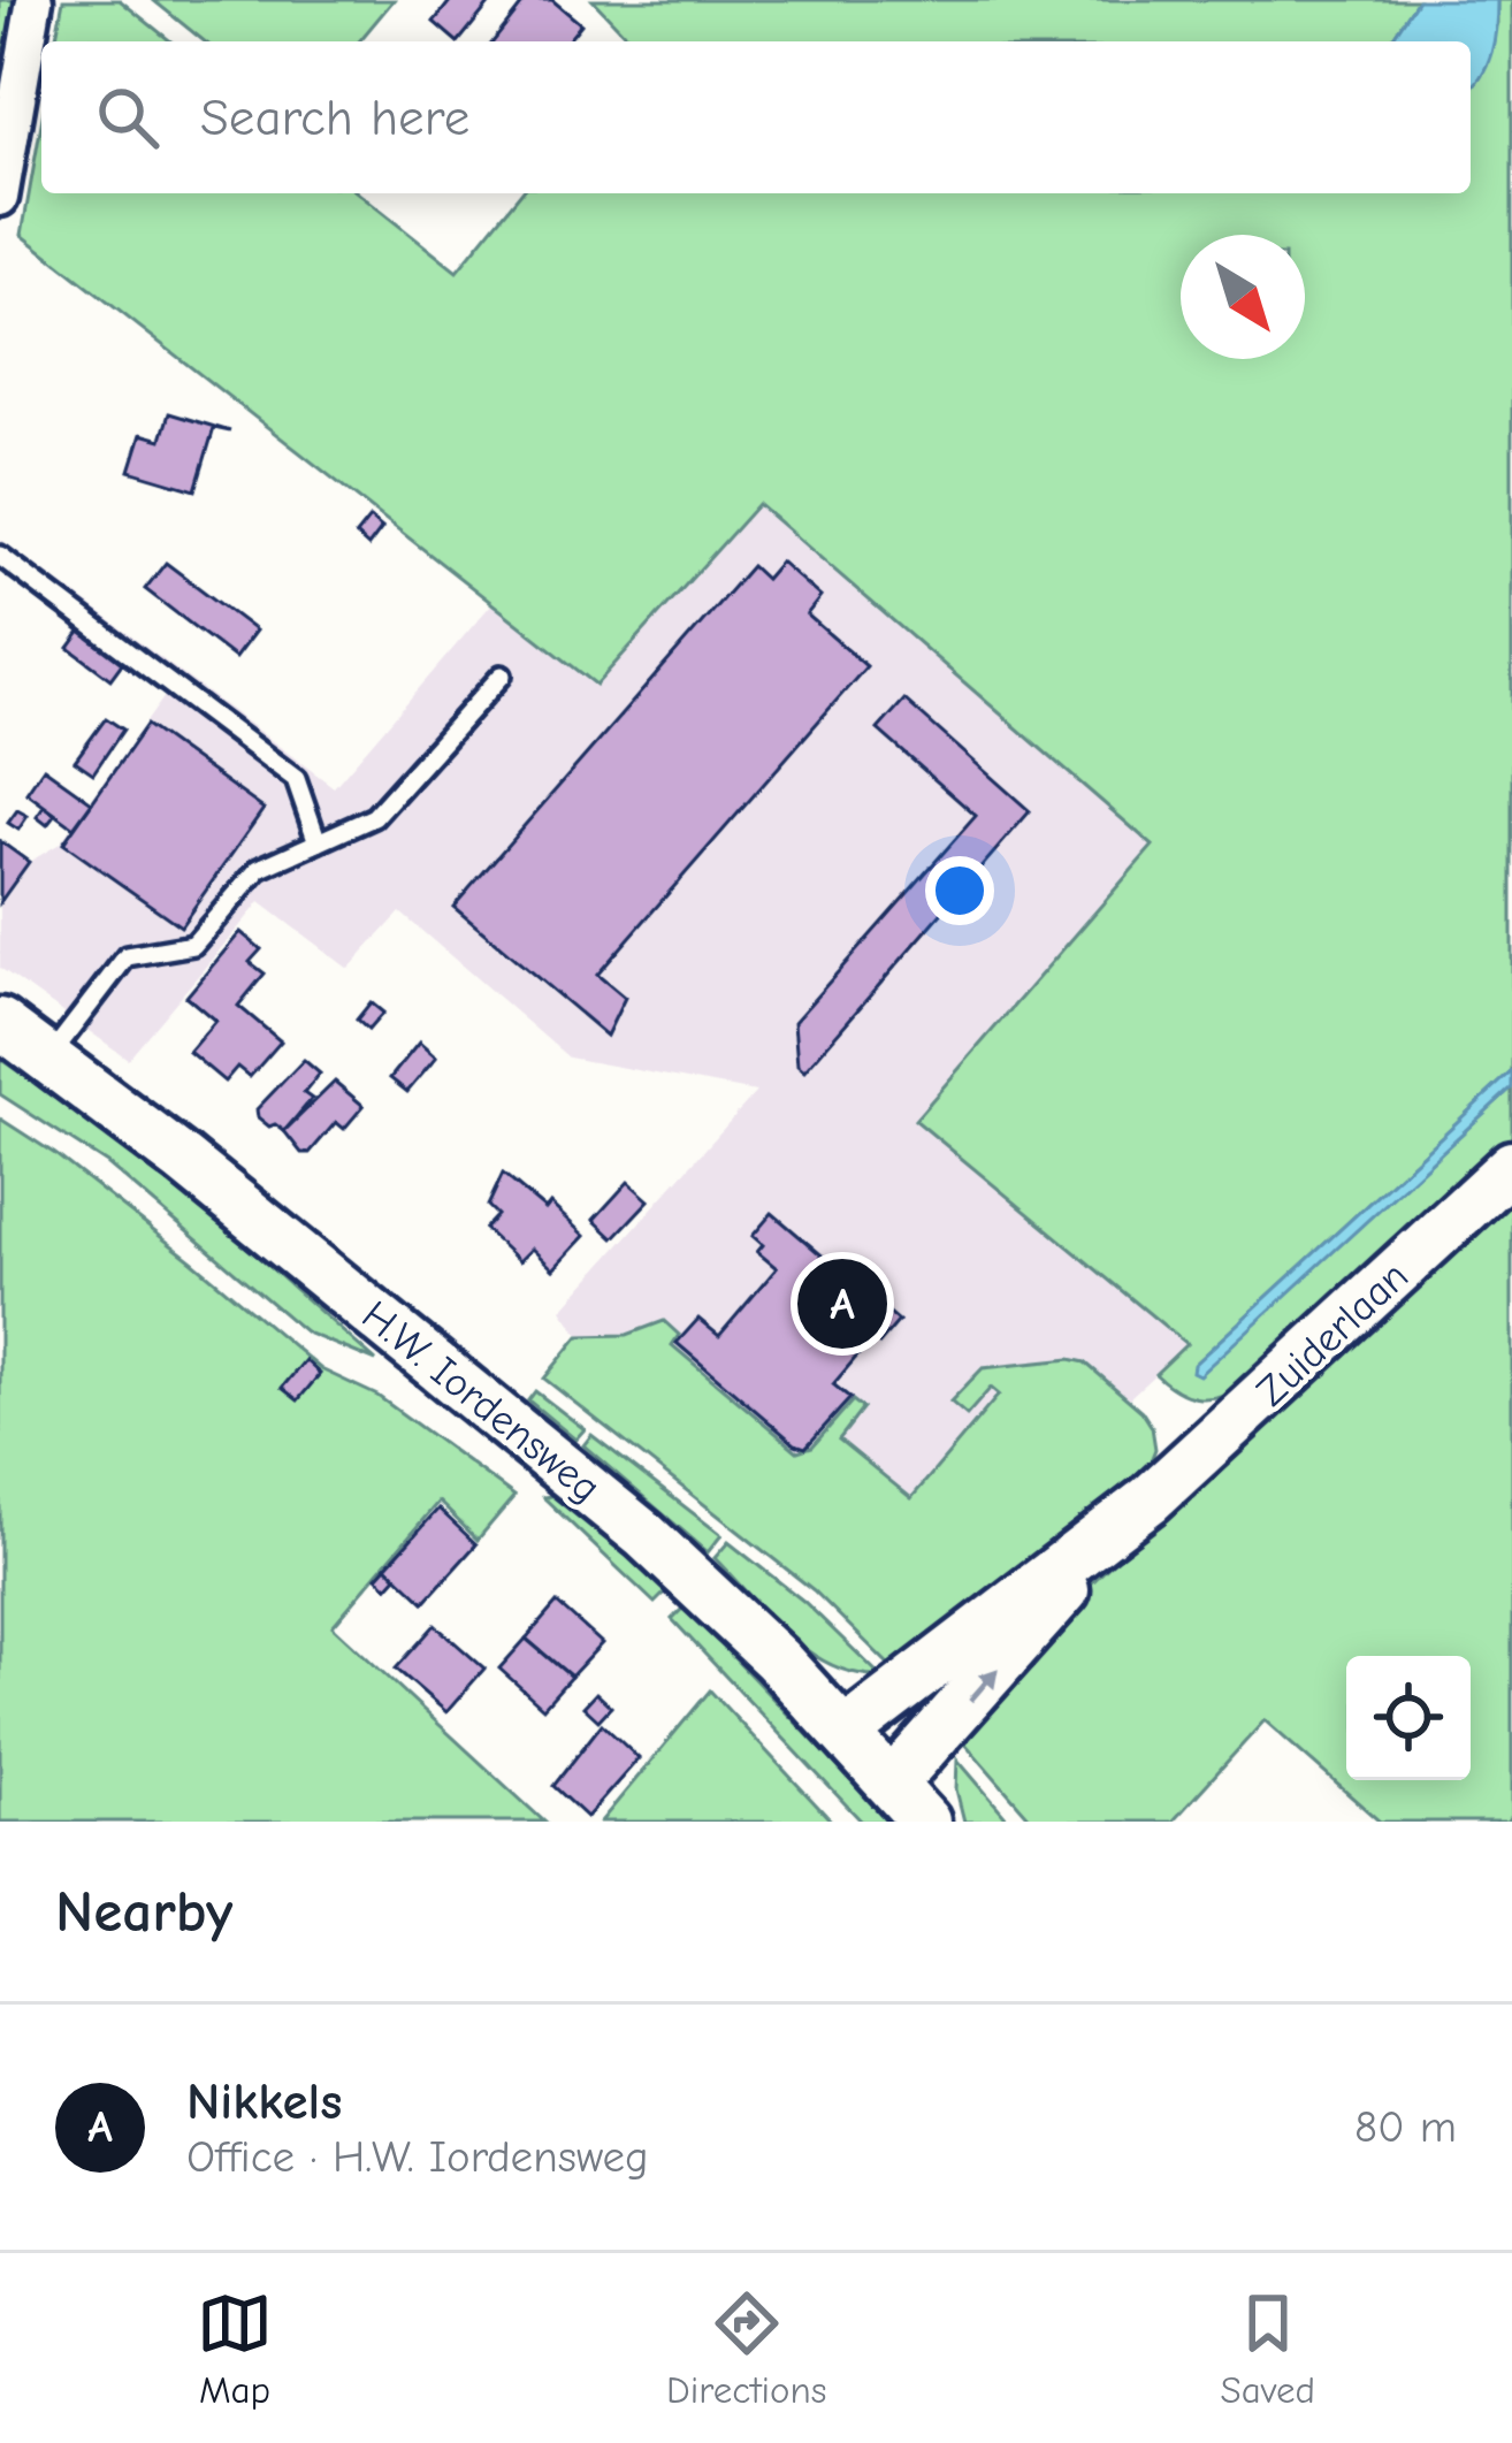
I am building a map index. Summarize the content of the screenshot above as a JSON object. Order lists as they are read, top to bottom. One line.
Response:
{"streets":{"main road":["Zuiderlaan","H.W. Iordensweg"]},"crossings":[["Zuiderlaan","H.W. Iordensweg"]],"north":"bottom right","page":{"search":"Search here","pins":"A","heading":"Nearby","list":[{"mark":"A","name":"Nikkels","note":"Office · H.W. Iordensweg","value":"80 m"}],"nav":["Map","Directions","Saved"]}}
